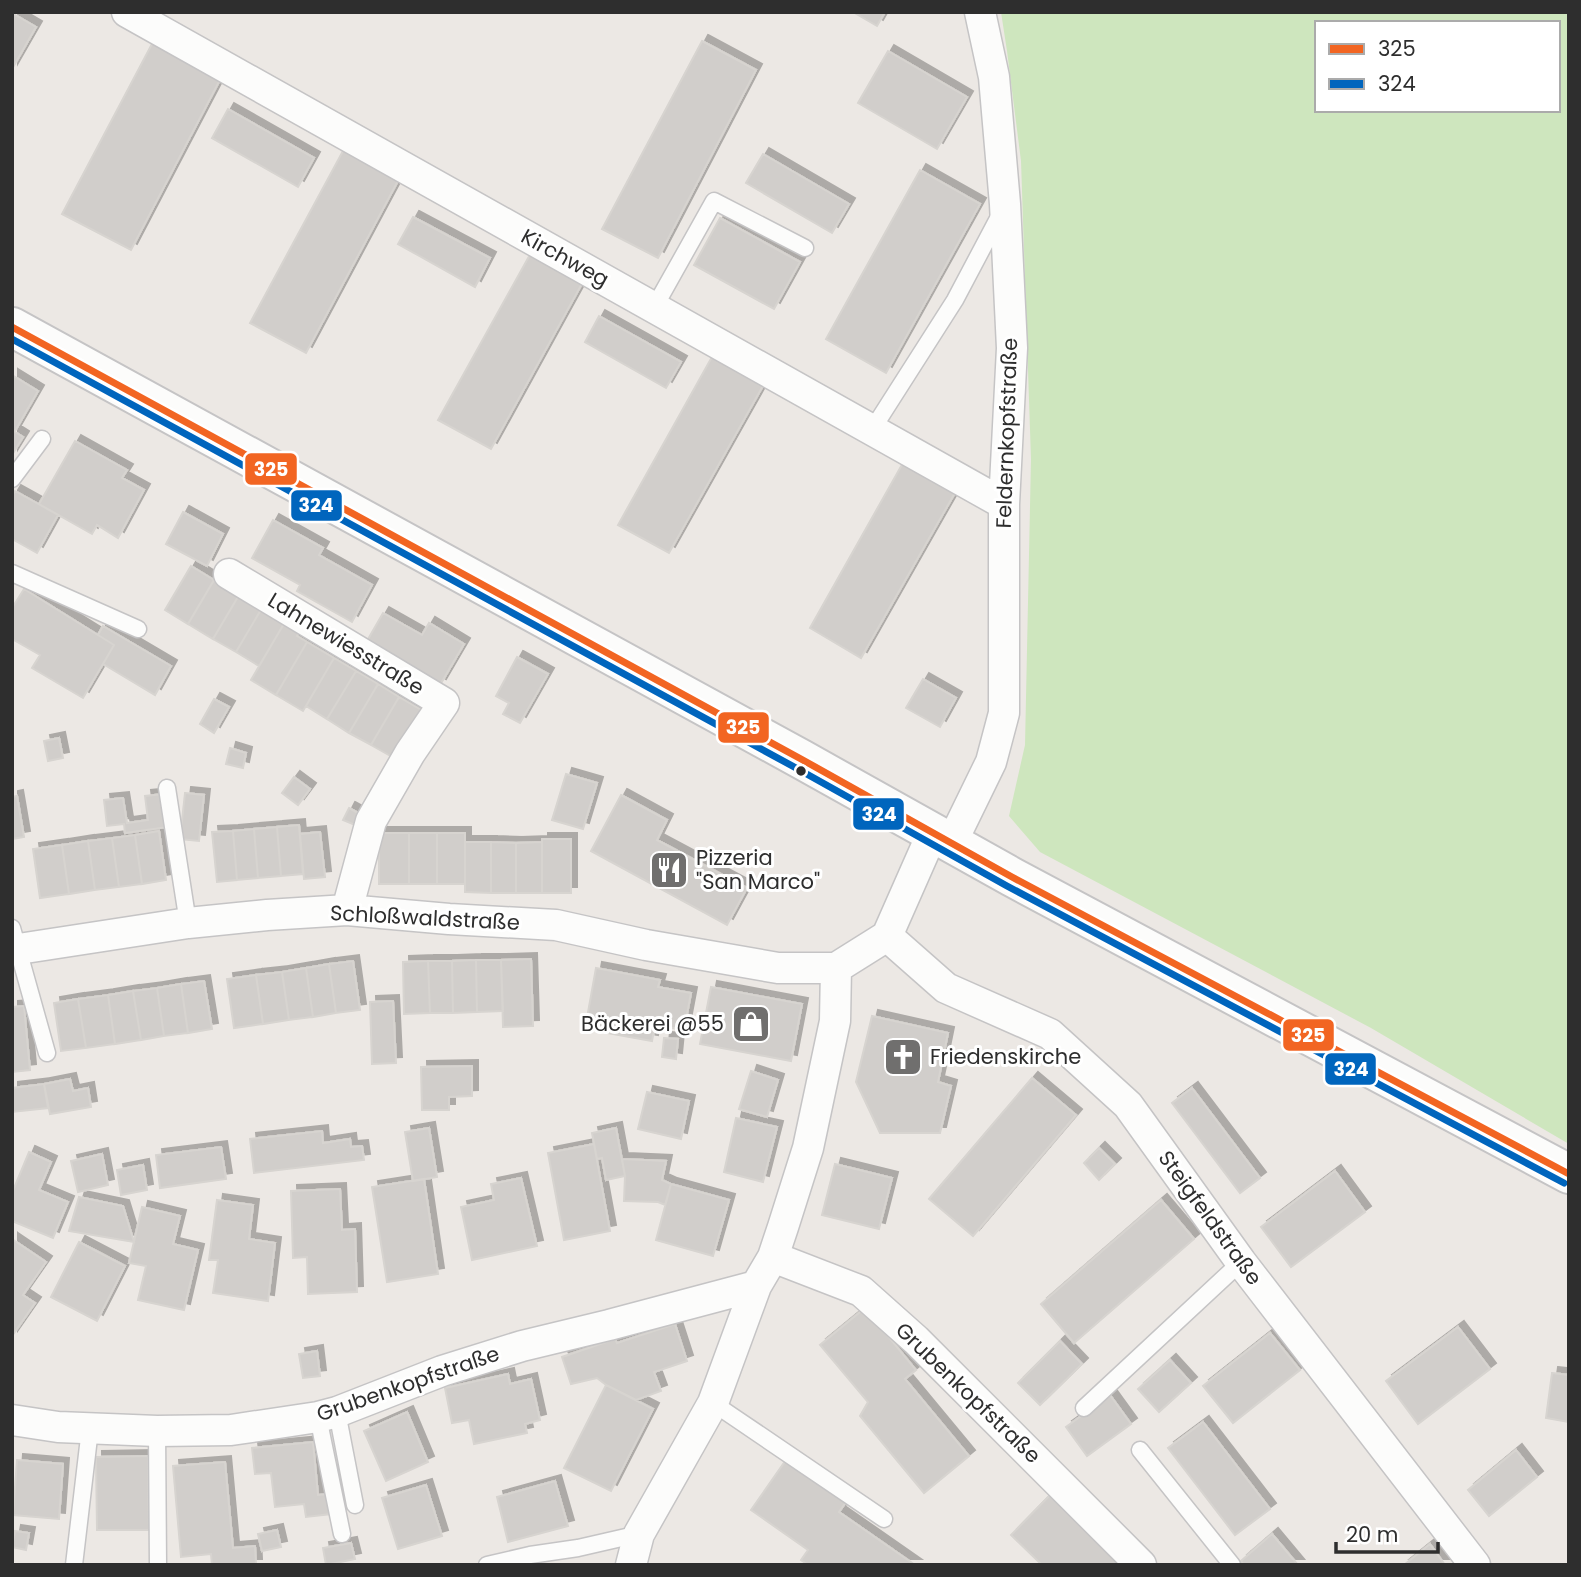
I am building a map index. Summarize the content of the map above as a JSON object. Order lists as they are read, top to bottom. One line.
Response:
{"streets":{"street":["Kirchweg","Feldernkopfstraße","Lahnewiesstraße","Schloßwaldstraße","Steigfeldstraße","Grubenkopfstraße"]},"crossings":[["Kirchweg","Feldernkopfstraße"],["Feldernkopfstraße","Steigfeldstraße"],["Lahnewiesstraße","Schloßwaldstraße"]],"places":{"restaurant":["Pizzeria \"San Marco\""],"shop":["Bäckerei @55"],"church":["Friedenskirche"]},"lines":["transit line 325","transit line 324"],"legend":["325","324"],"scale_bar":"20 m"}
